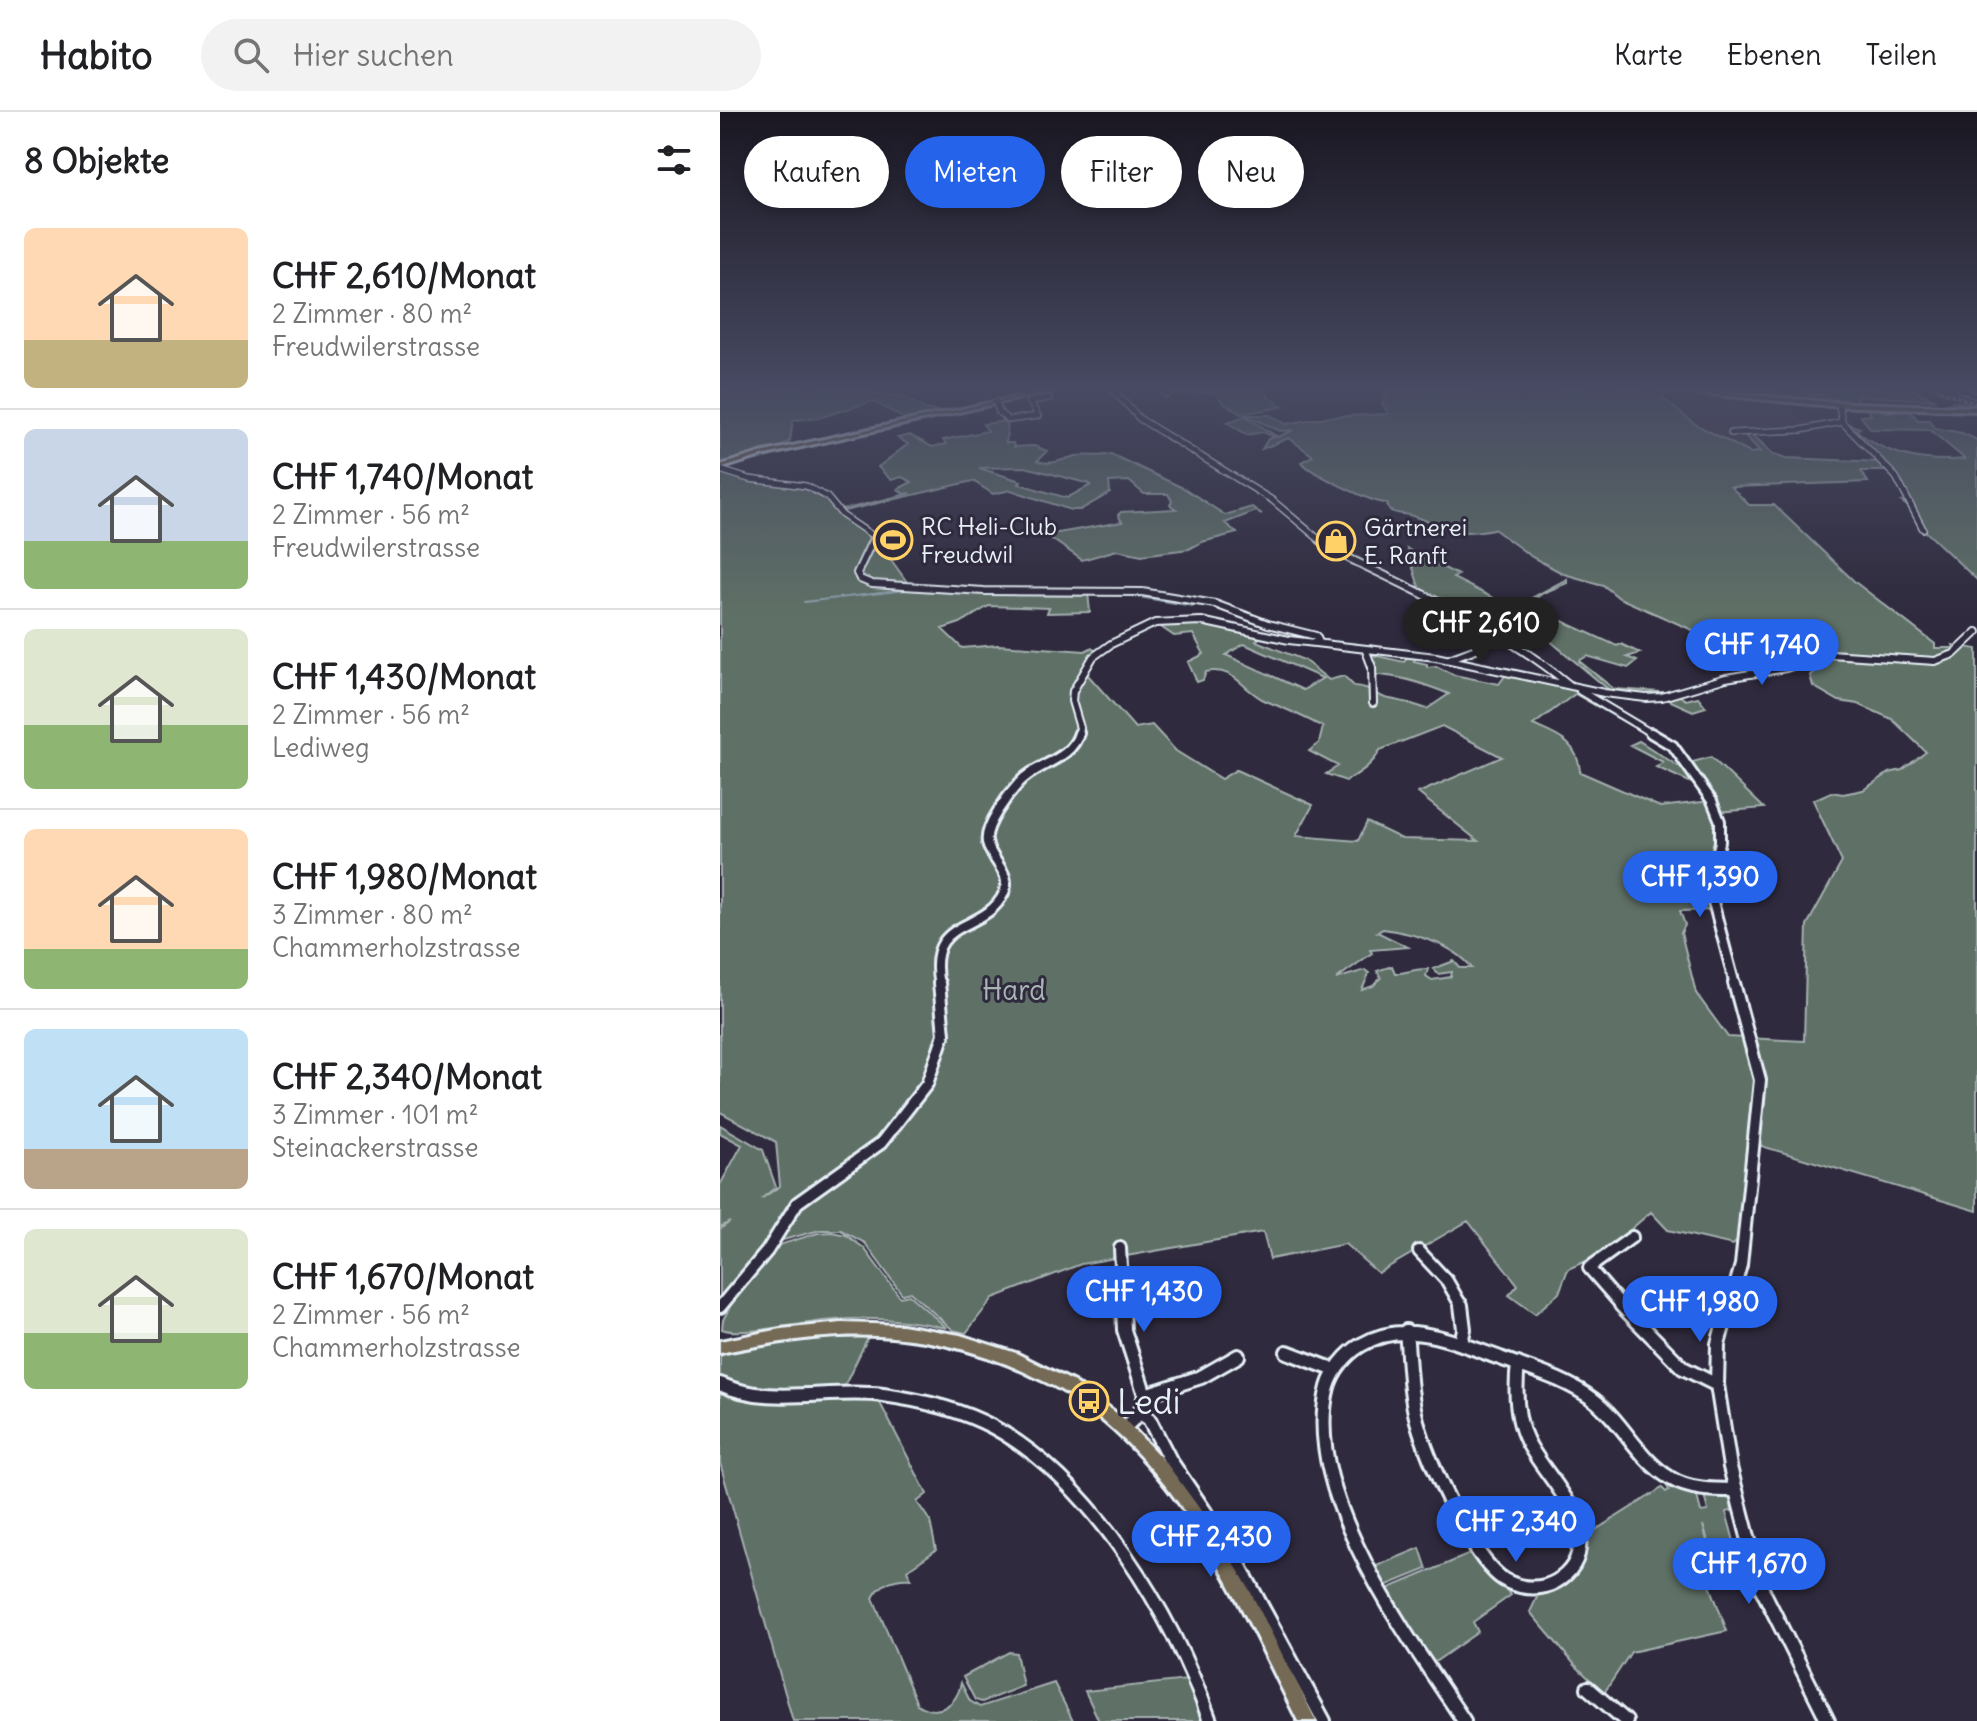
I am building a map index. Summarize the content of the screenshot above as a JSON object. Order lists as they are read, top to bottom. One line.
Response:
{"parks":["Hard"],"places":{"sports":["RC Heli-Club Freudwil"],"shop":["Gärtnerei E. Ranft"],"bus stop":["Ledi"]},"page":{"header":"Habito","search":"Hier suchen","nav":["Karte","Ebenen","Teilen"],"heading":"8 Objekte","chip":["Kaufen","Mieten","Filter","Neu"],"list":[{"name":"CHF 2,610/Monat","note":"2 Zimmer · 80 m² · Freudwilerstrasse"},{"name":"CHF 1,740/Monat","note":"2 Zimmer · 56 m² · Freudwilerstrasse"},{"name":"CHF 1,430/Monat","note":"2 Zimmer · 56 m² · Lediweg"},{"name":"CHF 1,980/Monat","note":"3 Zimmer · 80 m² · Chammerholzstrasse"},{"name":"CHF 2,340/Monat","note":"3 Zimmer · 101 m² · Steinackerstrasse"},{"name":"CHF 1,670/Monat","note":"2 Zimmer · 56 m² · Chammerholzstrasse"}],"price":["CHF 2,610","CHF 1,740","CHF 1,390","CHF 1,430","CHF 1,980","CHF 2,340","CHF 2,430","CHF 1,670"]}}
